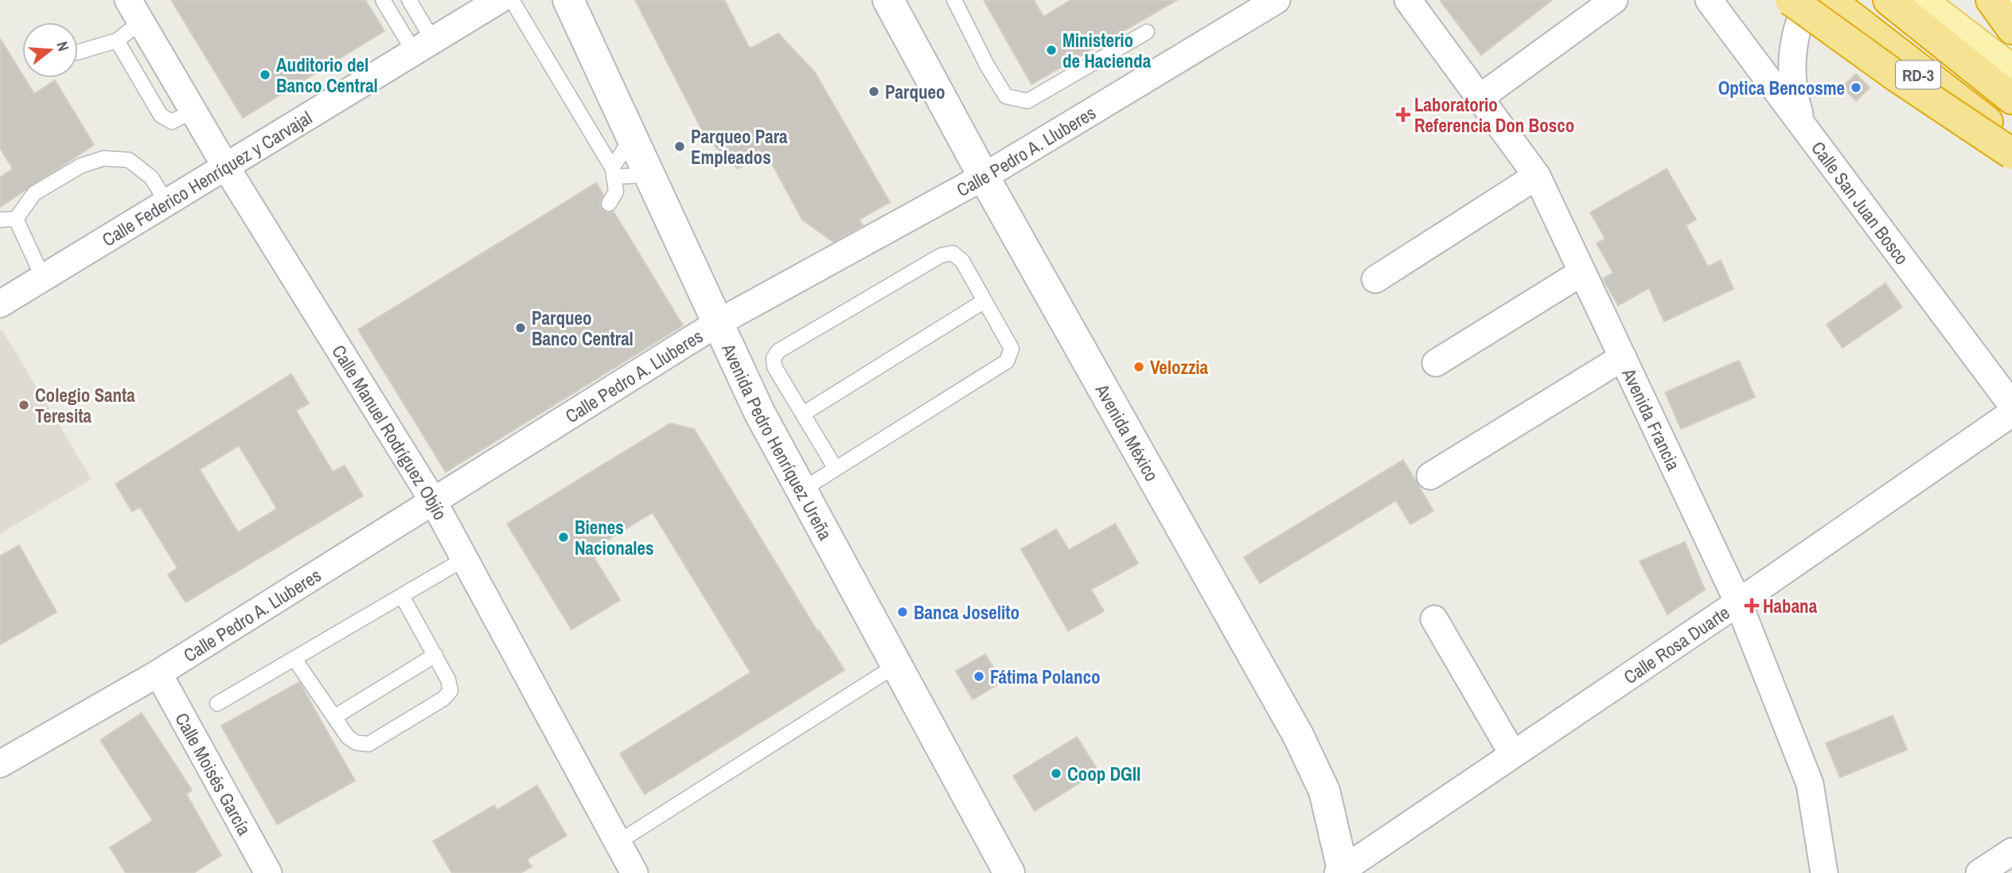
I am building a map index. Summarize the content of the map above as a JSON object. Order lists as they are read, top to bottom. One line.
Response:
{"streets":{"highway":["RD-3"],"main road":["Avenida México","Avenida Pedro Henríquez Ureña"],"street":["Calle Pedro A. Lluberes","Calle Federico Henríquez y Carvajal","Calle San Juan Bosco","Avenida Francia","Calle Manuel Rodríguez Objío","Calle Rosa Duarte","Calle Moisés García"]},"crossings":[["Calle Pedro A. Lluberes","Calle Manuel Rodríguez Objío"],["Calle Pedro A. Lluberes","Avenida México"],["Calle Pedro A. Lluberes","Avenida Pedro Henríquez Ureña"],["Calle Pedro A. Lluberes","Calle Moisés García"],["Calle Federico Henríquez y Carvajal","Calle Manuel Rodríguez Objío"],["Avenida Francia","Calle Rosa Duarte"],["Avenida México","Calle Rosa Duarte"]],"places":{"other":["Ministerio de Hacienda","Auditorio del Banco Central","Optica Bencosme","Parqueo","Parqueo Para Empleados","Parqueo Banco Central","Velozzia","Colegio Santa Teresita","Bienes Nacionales","Banca Joselito","Fátima Polanco","Coop DGII"],"health":["Laboratorio Referencia Don Bosco","Habana"]},"north":"right"}
